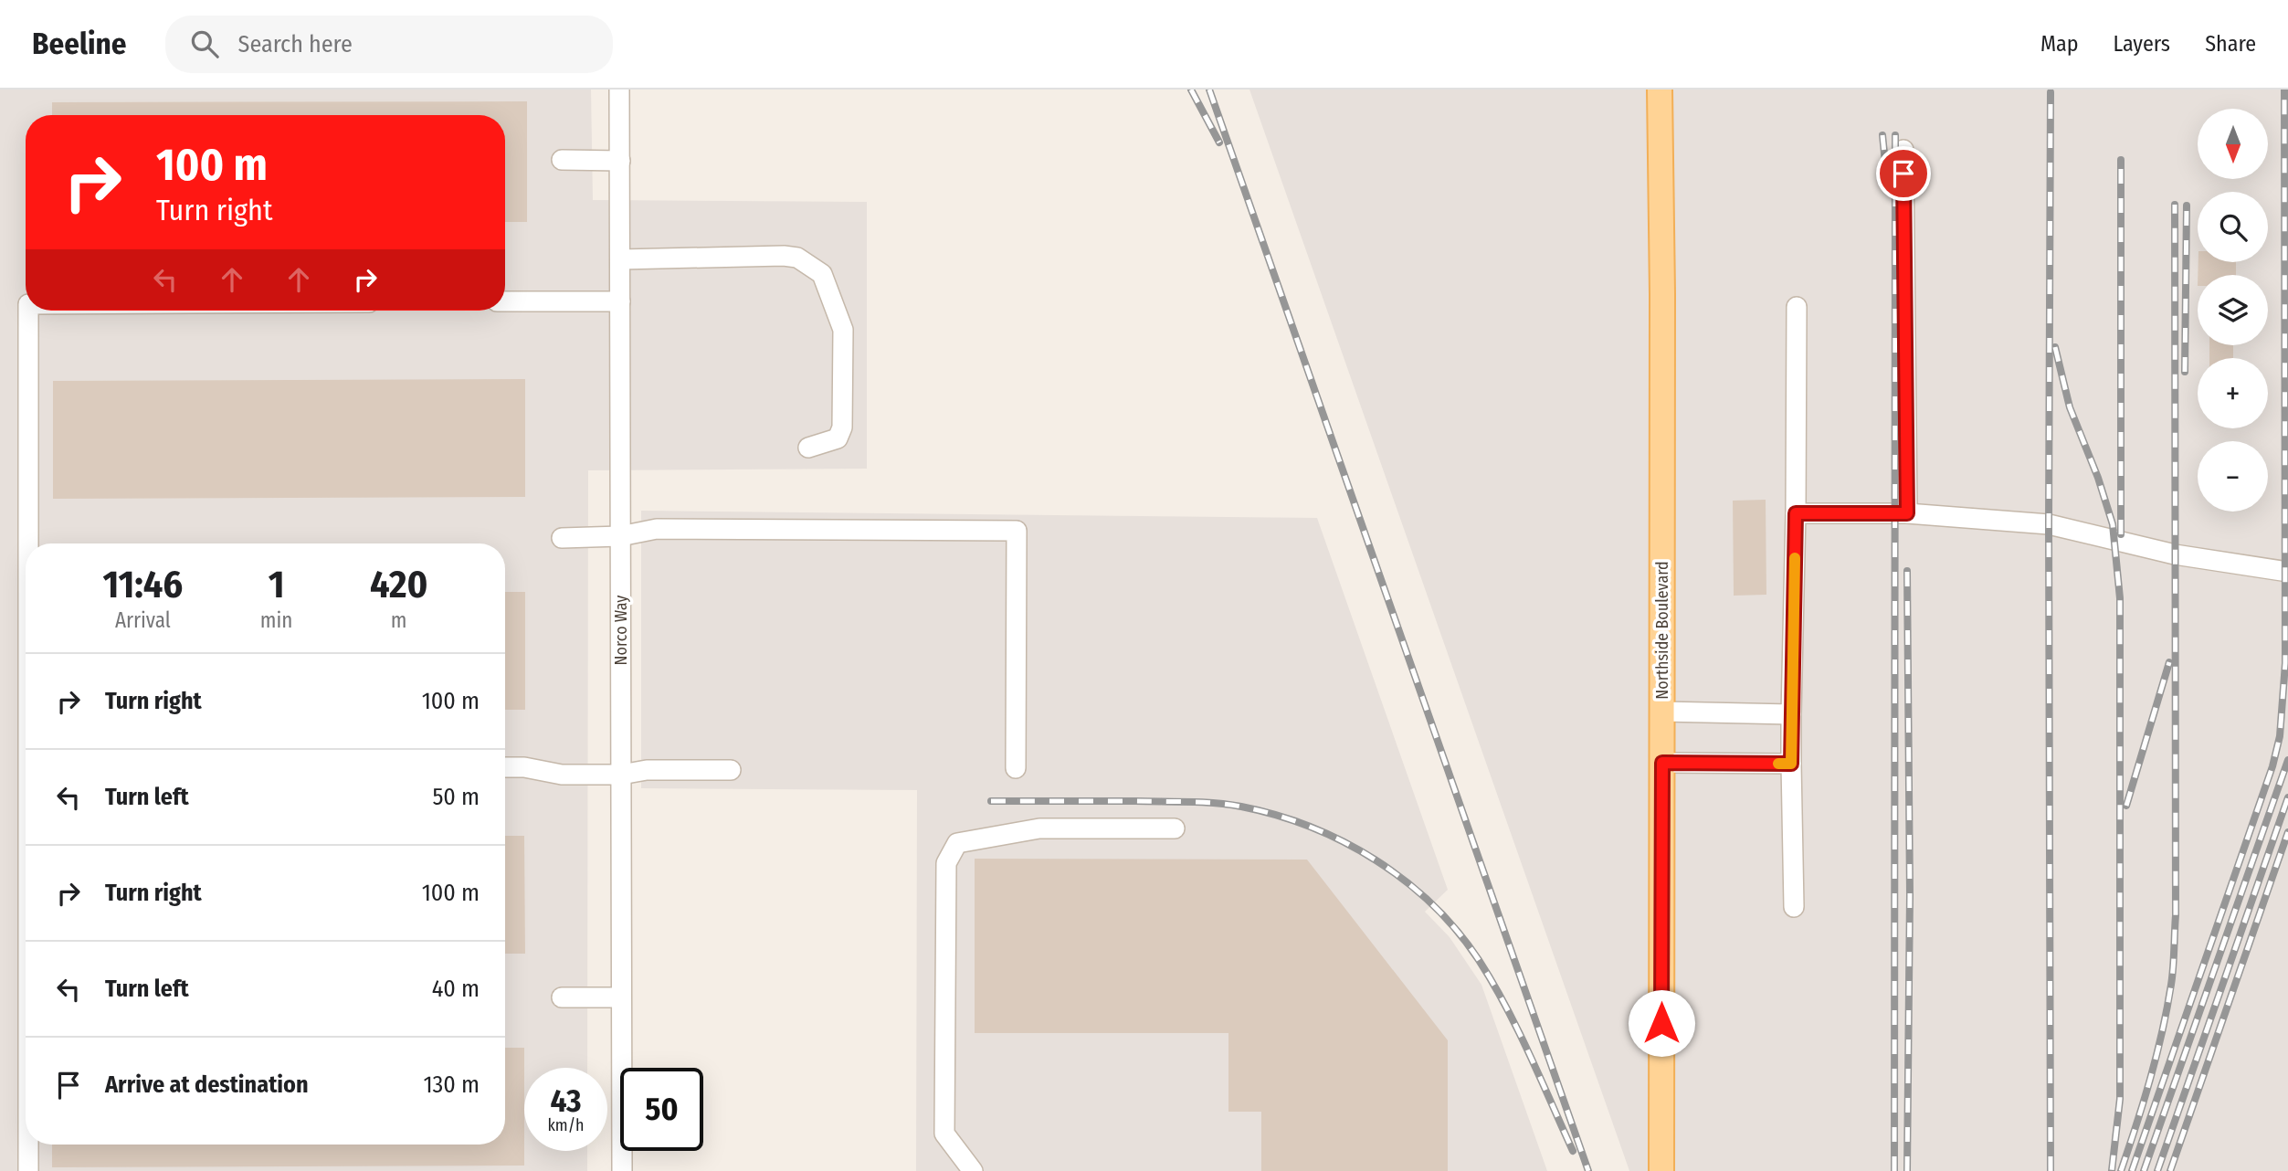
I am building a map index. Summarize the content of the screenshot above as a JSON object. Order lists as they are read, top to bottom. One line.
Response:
{"streets":{"main road":["Northside Boulevard"],"street":["Norco Way"]},"north":"bottom","page":{"header":"Beeline","search":"Search here","nav":["Map","Layers","Share"],"map_buttons":["+","−"],"turn":["100 m","Turn right"],"eta":["11:46","Arrival","1","min","420","m"],"list":[{"name":"Turn right","value":"100 m"},{"name":"Turn left","value":"50 m"},{"name":"Turn right","value":"100 m"},{"name":"Turn left","value":"40 m"},{"name":"Arrive at destination","value":"130 m"}],"speed":"43 km/h","limit":"50"}}
